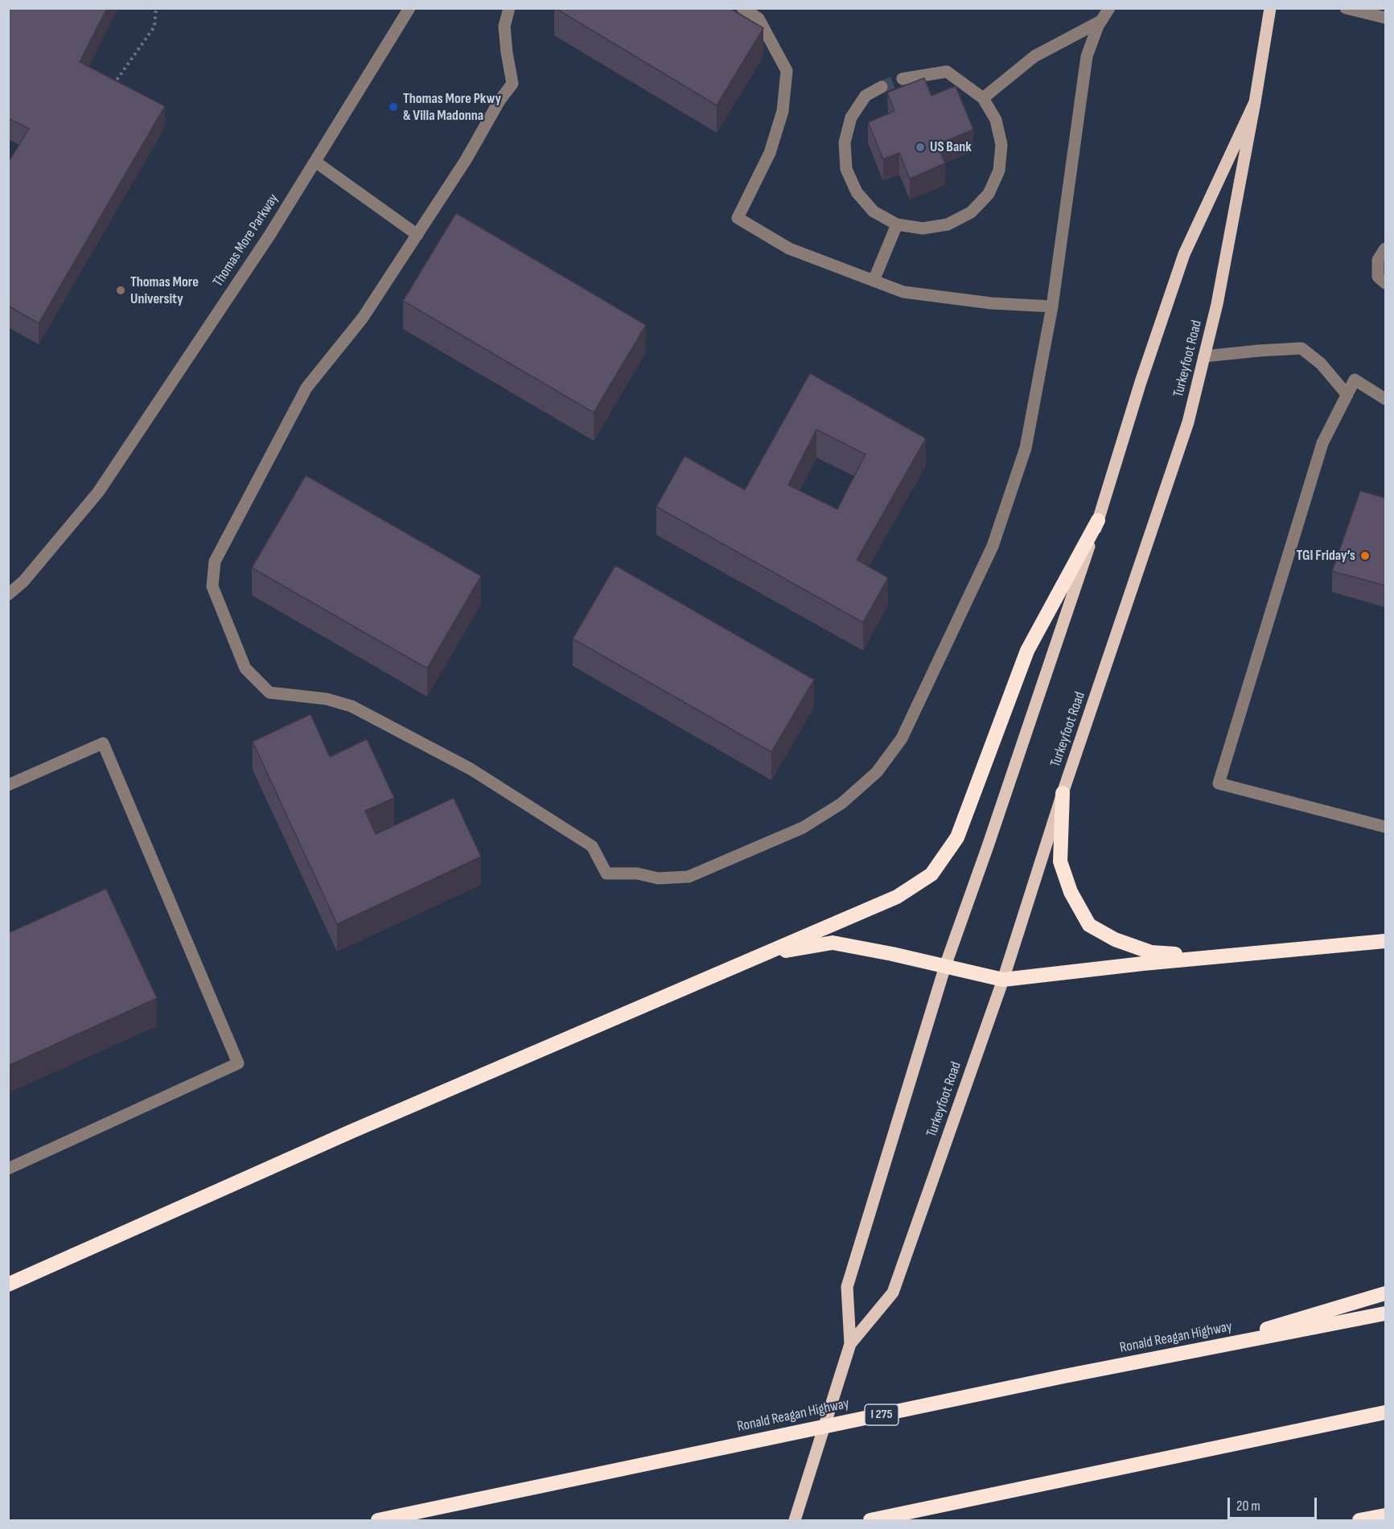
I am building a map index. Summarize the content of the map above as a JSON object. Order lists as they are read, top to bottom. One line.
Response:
{"streets":{"highway":["Ronald Reagan Highway","I 275"],"main road":["Turkeyfoot Road"],"street":["Thomas More Parkway"]},"places":["Thomas More Pkwy & Villa Madonna","US Bank","Thomas More University","TGI Friday’s"],"scale_bar":"20 m"}
